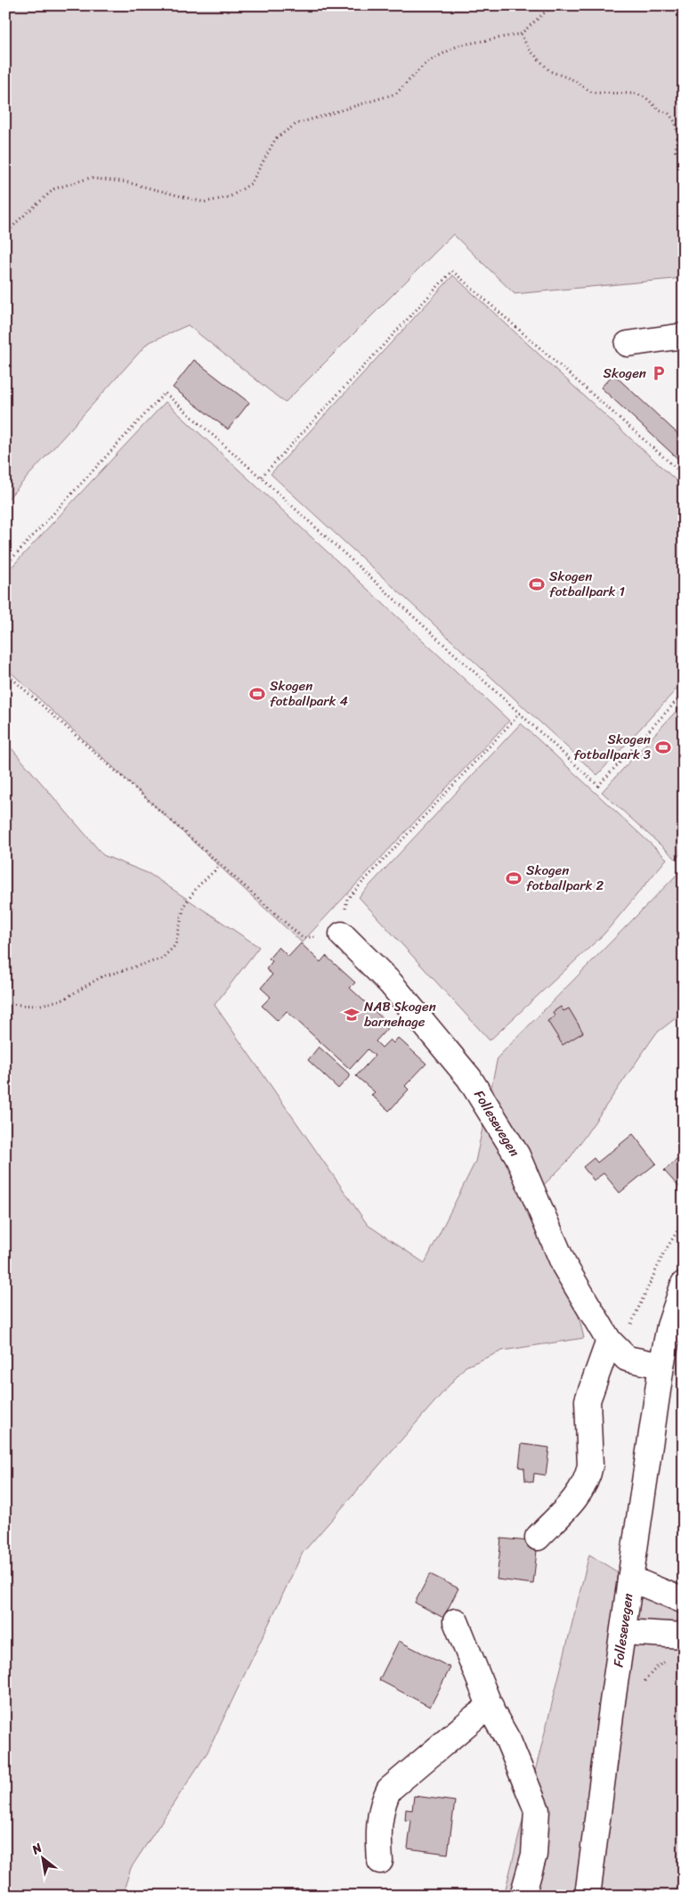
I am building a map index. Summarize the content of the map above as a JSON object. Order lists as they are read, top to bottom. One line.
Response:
{"streets":{"main road":["Follesevegen"]},"places":{"parking":["Skogen"],"sports":["Skogen fotballpark 1","Skogen fotballpark 4","Skogen fotballpark 3","Skogen fotballpark 2"],"school or university":["NAB Skogen barnehage"]},"north":"top left"}
